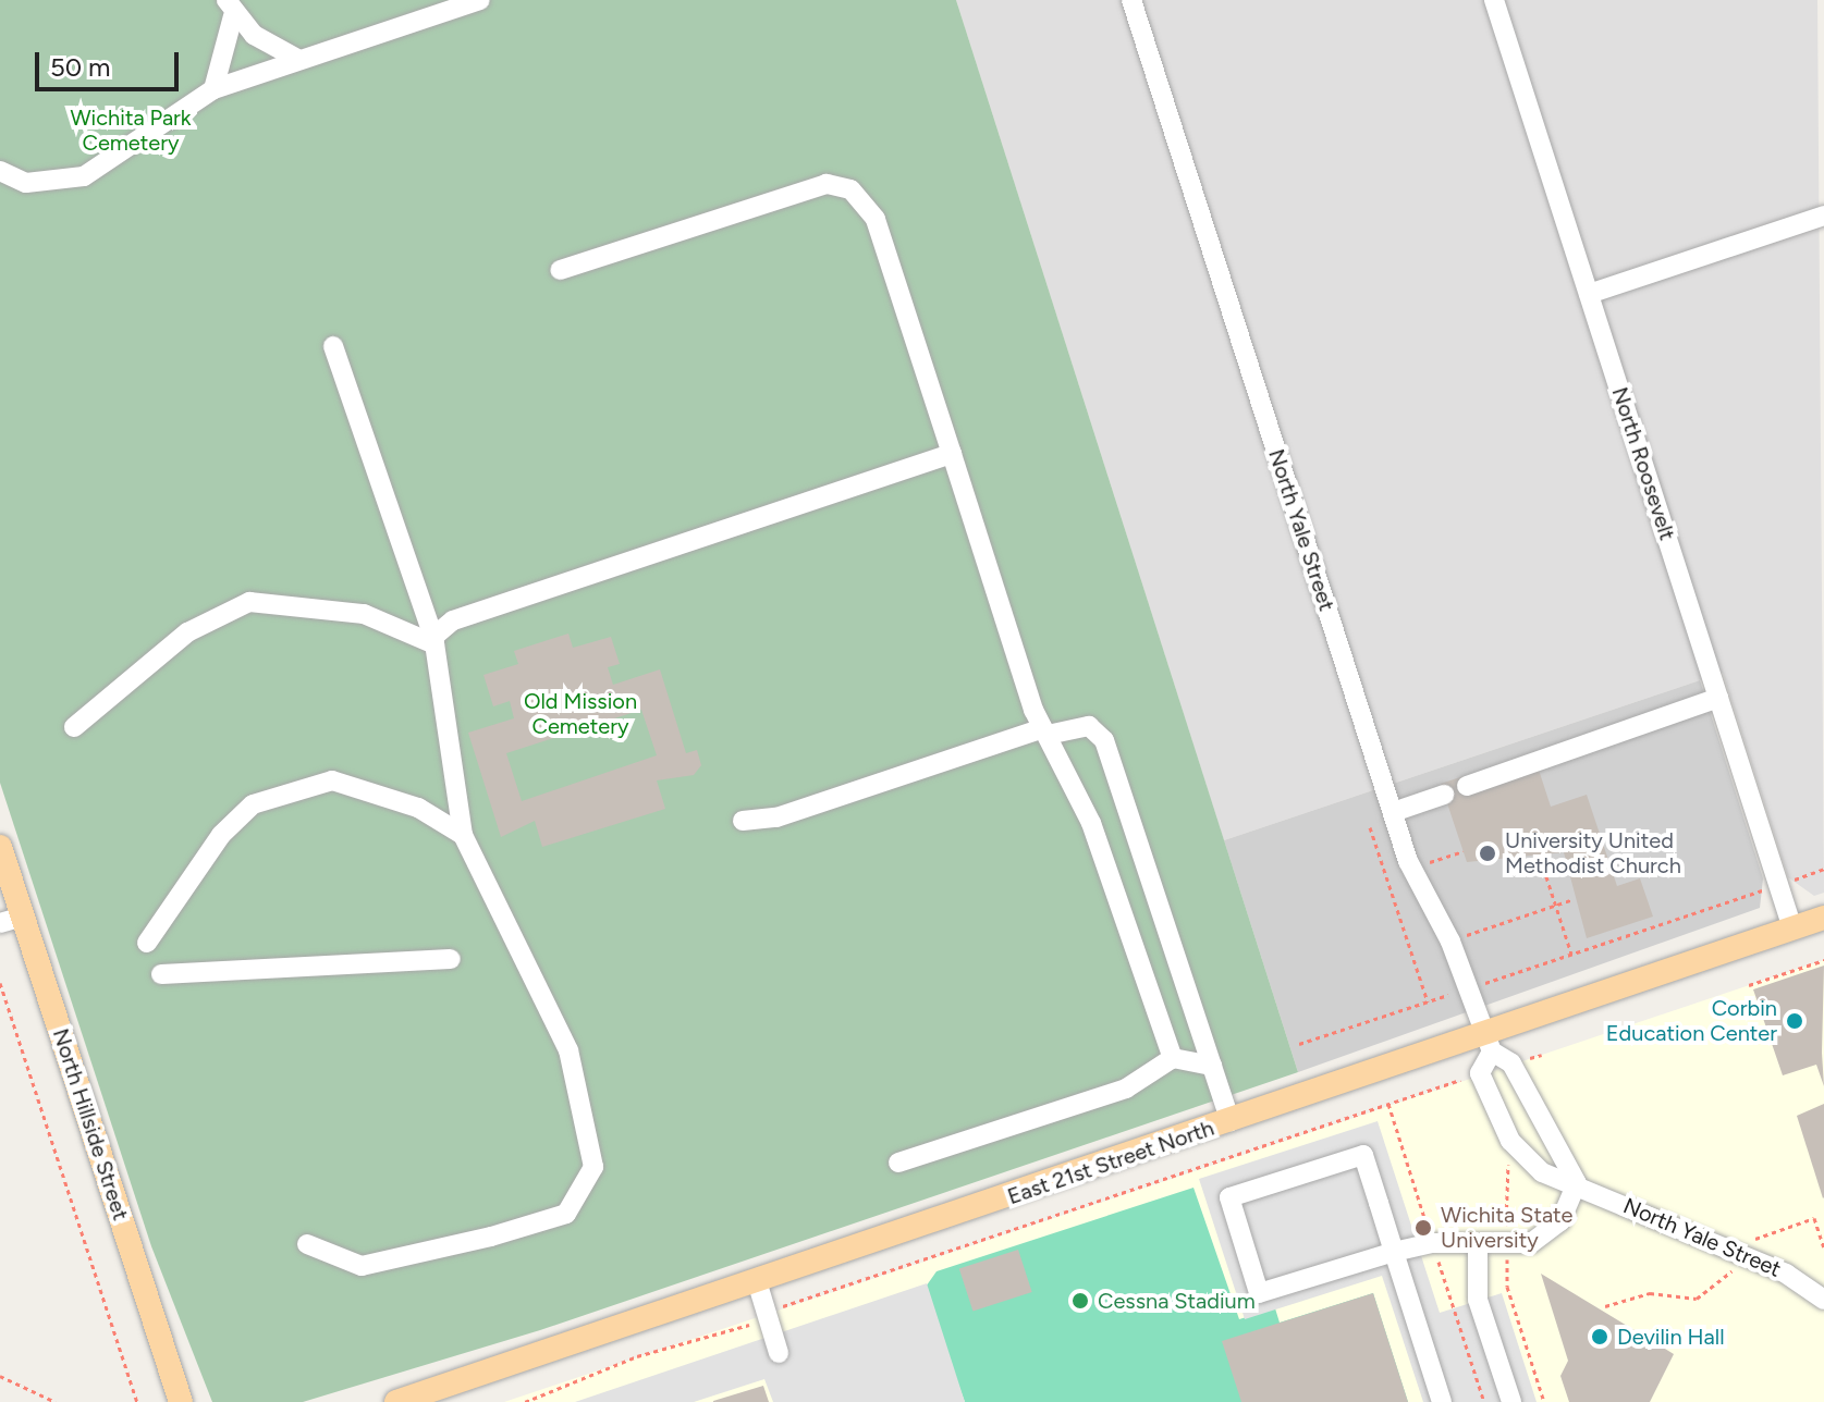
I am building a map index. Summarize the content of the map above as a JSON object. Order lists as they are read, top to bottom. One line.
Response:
{"streets":{"main road":["North Hillside Street","East 21st Street North"],"street":["North Roosevelt","North Yale Street"]},"crossings":[["North Roosevelt","East 21st Street North"],["North Yale Street","East 21st Street North"]],"parks":["Wichita Park Cemetery","Old Mission Cemetery"],"places":["University United Methodist Church","Corbin Education Center","Wichita State University","Cessna Stadium","Devilin Hall"],"scale_bar":"50 m"}
